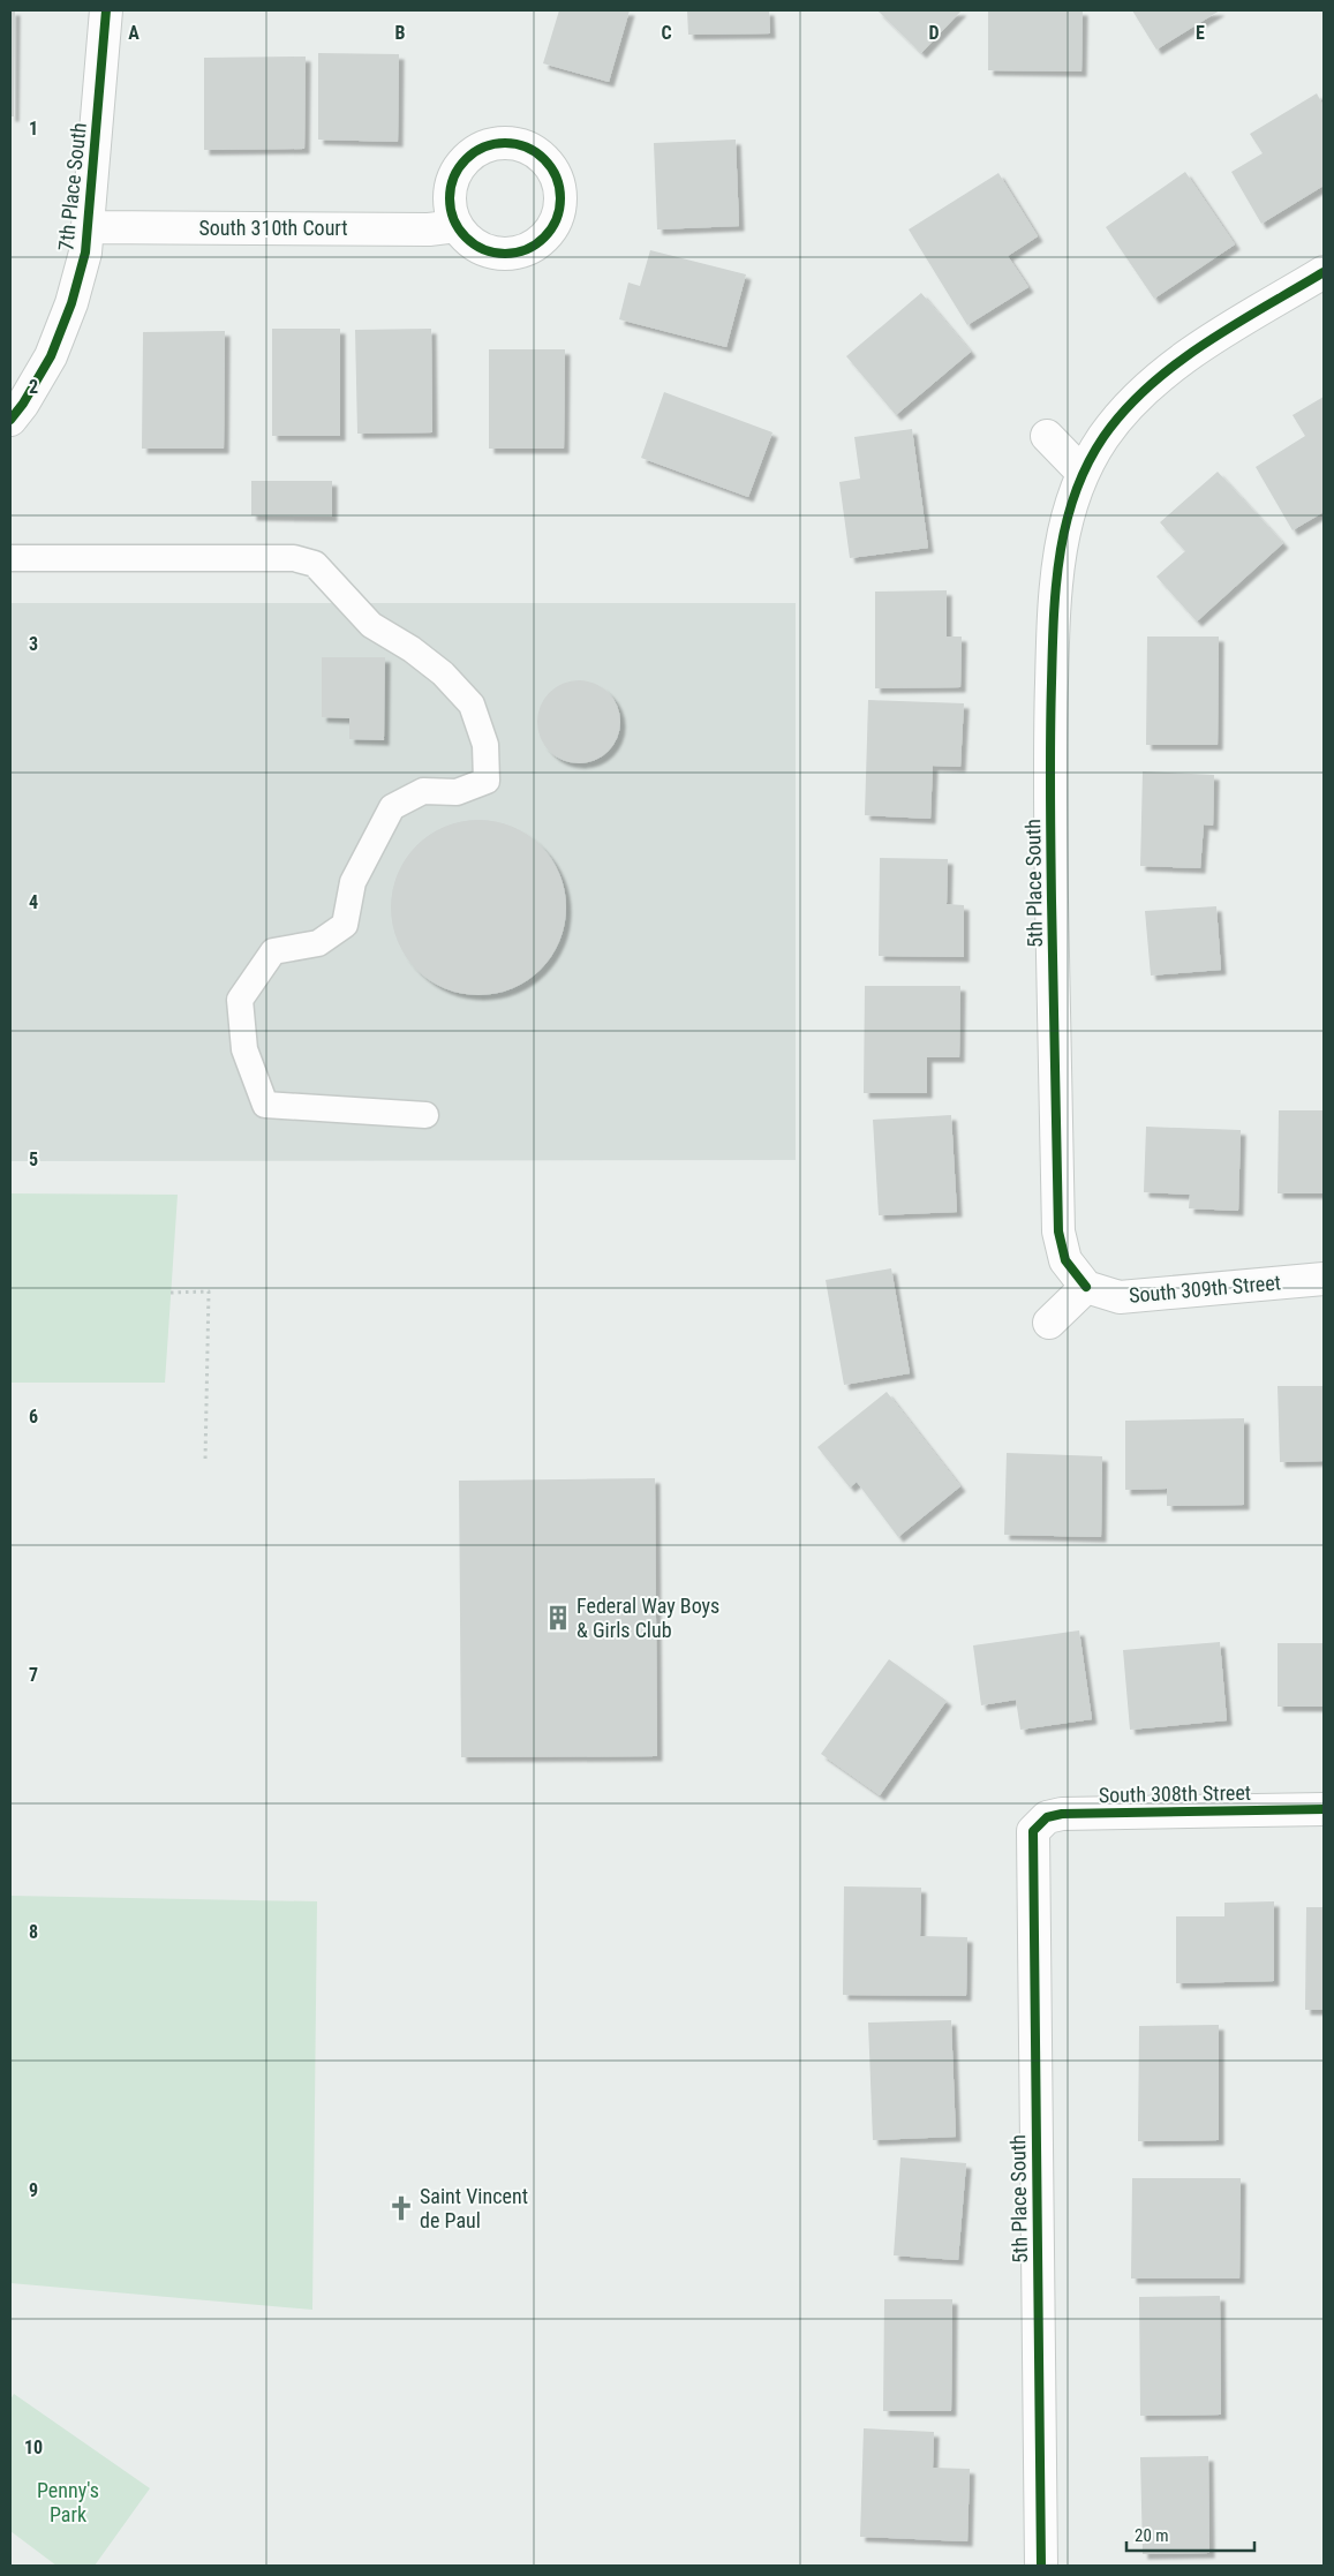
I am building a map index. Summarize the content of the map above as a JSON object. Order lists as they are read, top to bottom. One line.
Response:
{"streets":{"street":["7th Place South","South 310th Court","5th Place South","South 309th Street","South 308th Street"]},"crossings":[["7th Place South","South 310th Court"],["5th Place South","South 309th Street"],["5th Place South","South 308th Street"]],"parks":["Penny's Park"],"places":{"building":["Federal Way Boys & Girls Club"],"church":["Saint Vincent de Paul"]},"scale_bar":"20 m","grid":{"columns":["A","B","C","D","E"],"rows":["1","2","3","4","5","6","7","8","9","10"]}}
